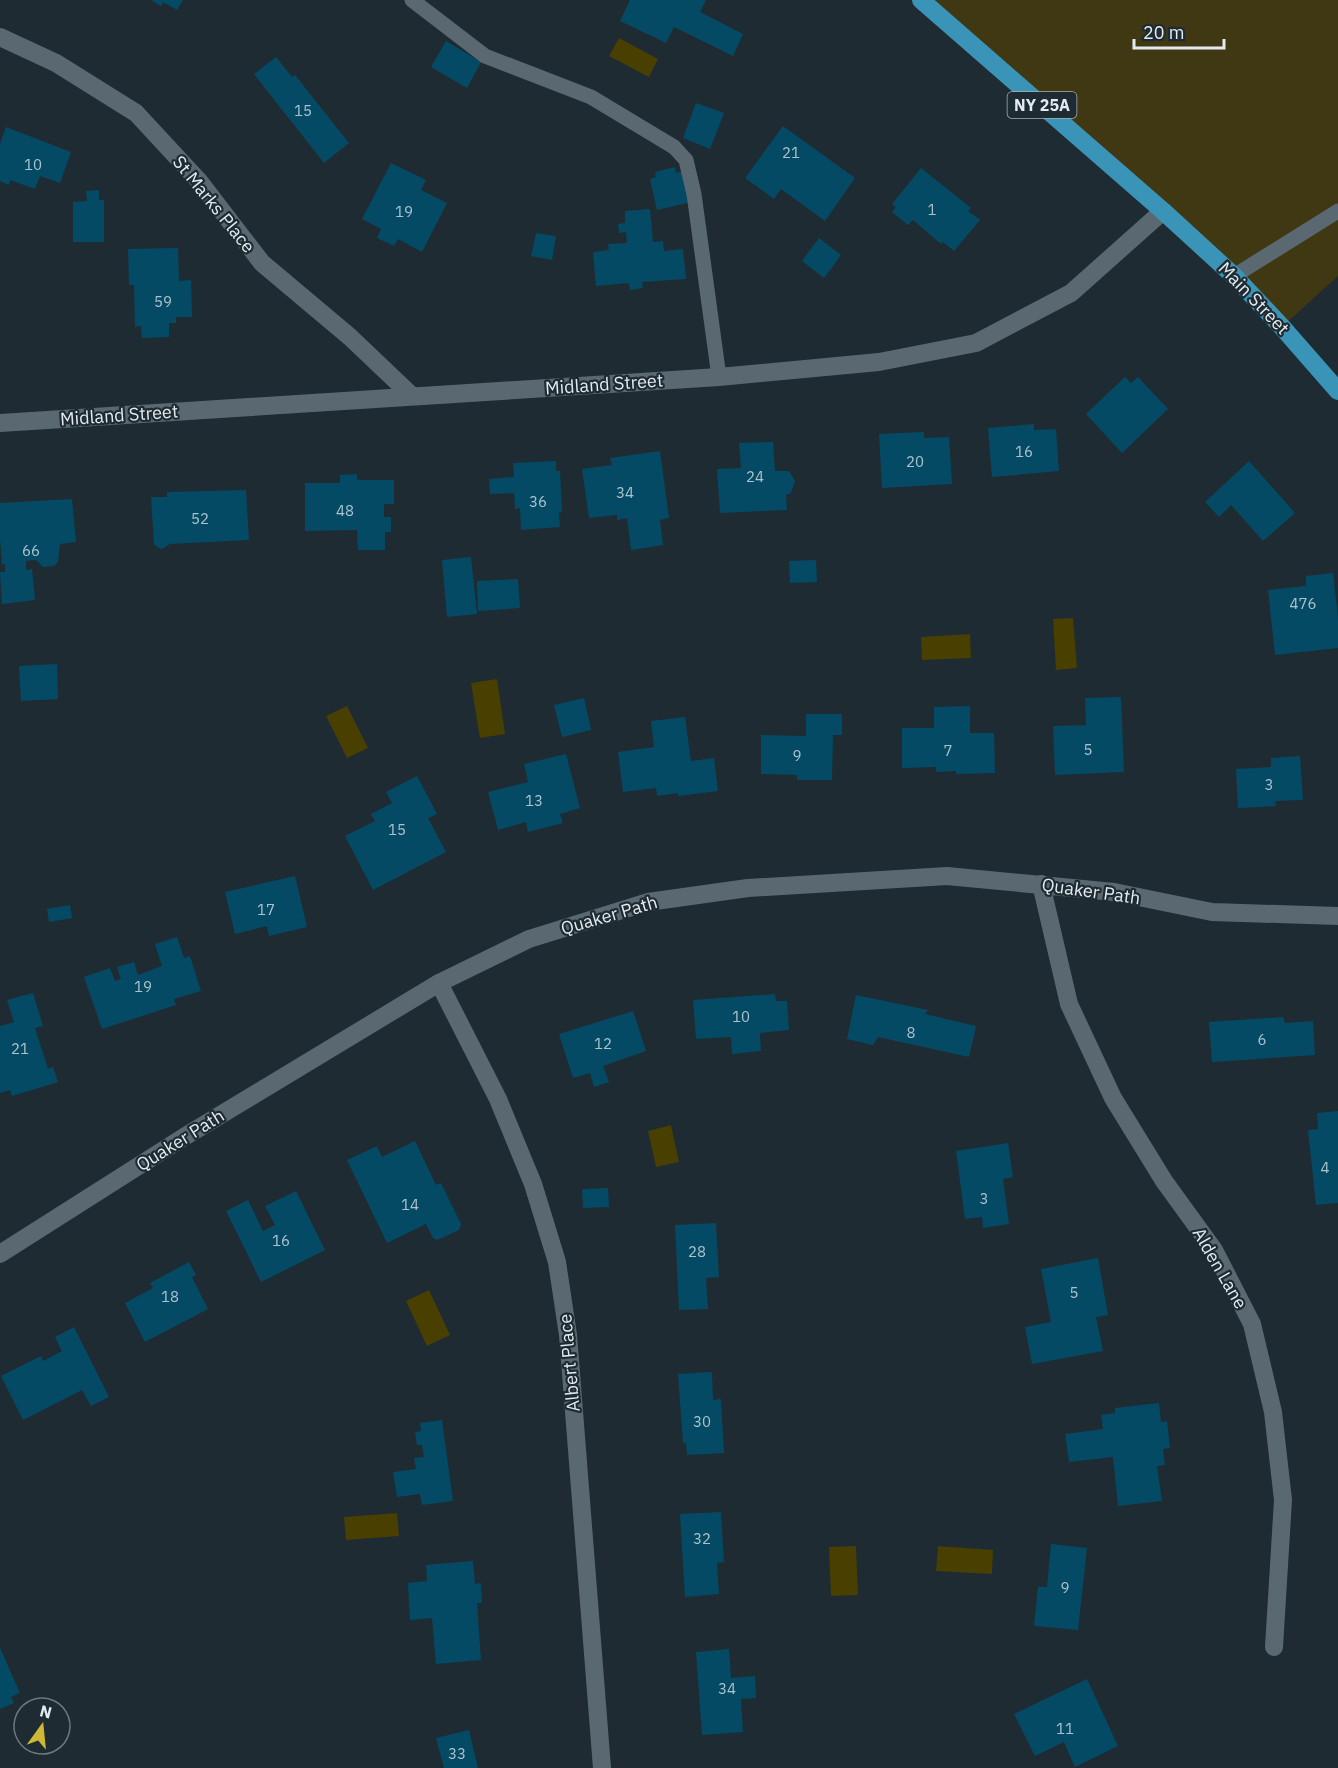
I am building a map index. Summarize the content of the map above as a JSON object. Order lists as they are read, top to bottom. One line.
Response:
{"streets":{"main road":["NY 25A","Main Street"],"street":["St Marks Place","Midland Street","Quaker Path","Alden Lane","Albert Place"]},"crossings":[["NY 25A","Main Street"],["NY 25A","Midland Street"],["St Marks Place","Midland Street"],["Main Street","Midland Street"],["Quaker Path","Alden Lane"],["Quaker Path","Albert Place"]],"house_numbers":["15","21","10","1","19","59","16","20","24","34","36","48","52","66","476","5","7","9","3","13","15","17","19","10","8","6","12","21","4","3","14","16","28","5","18","30","32","9","34","11","33"],"scale_bar":"20 m","north":"top"}
